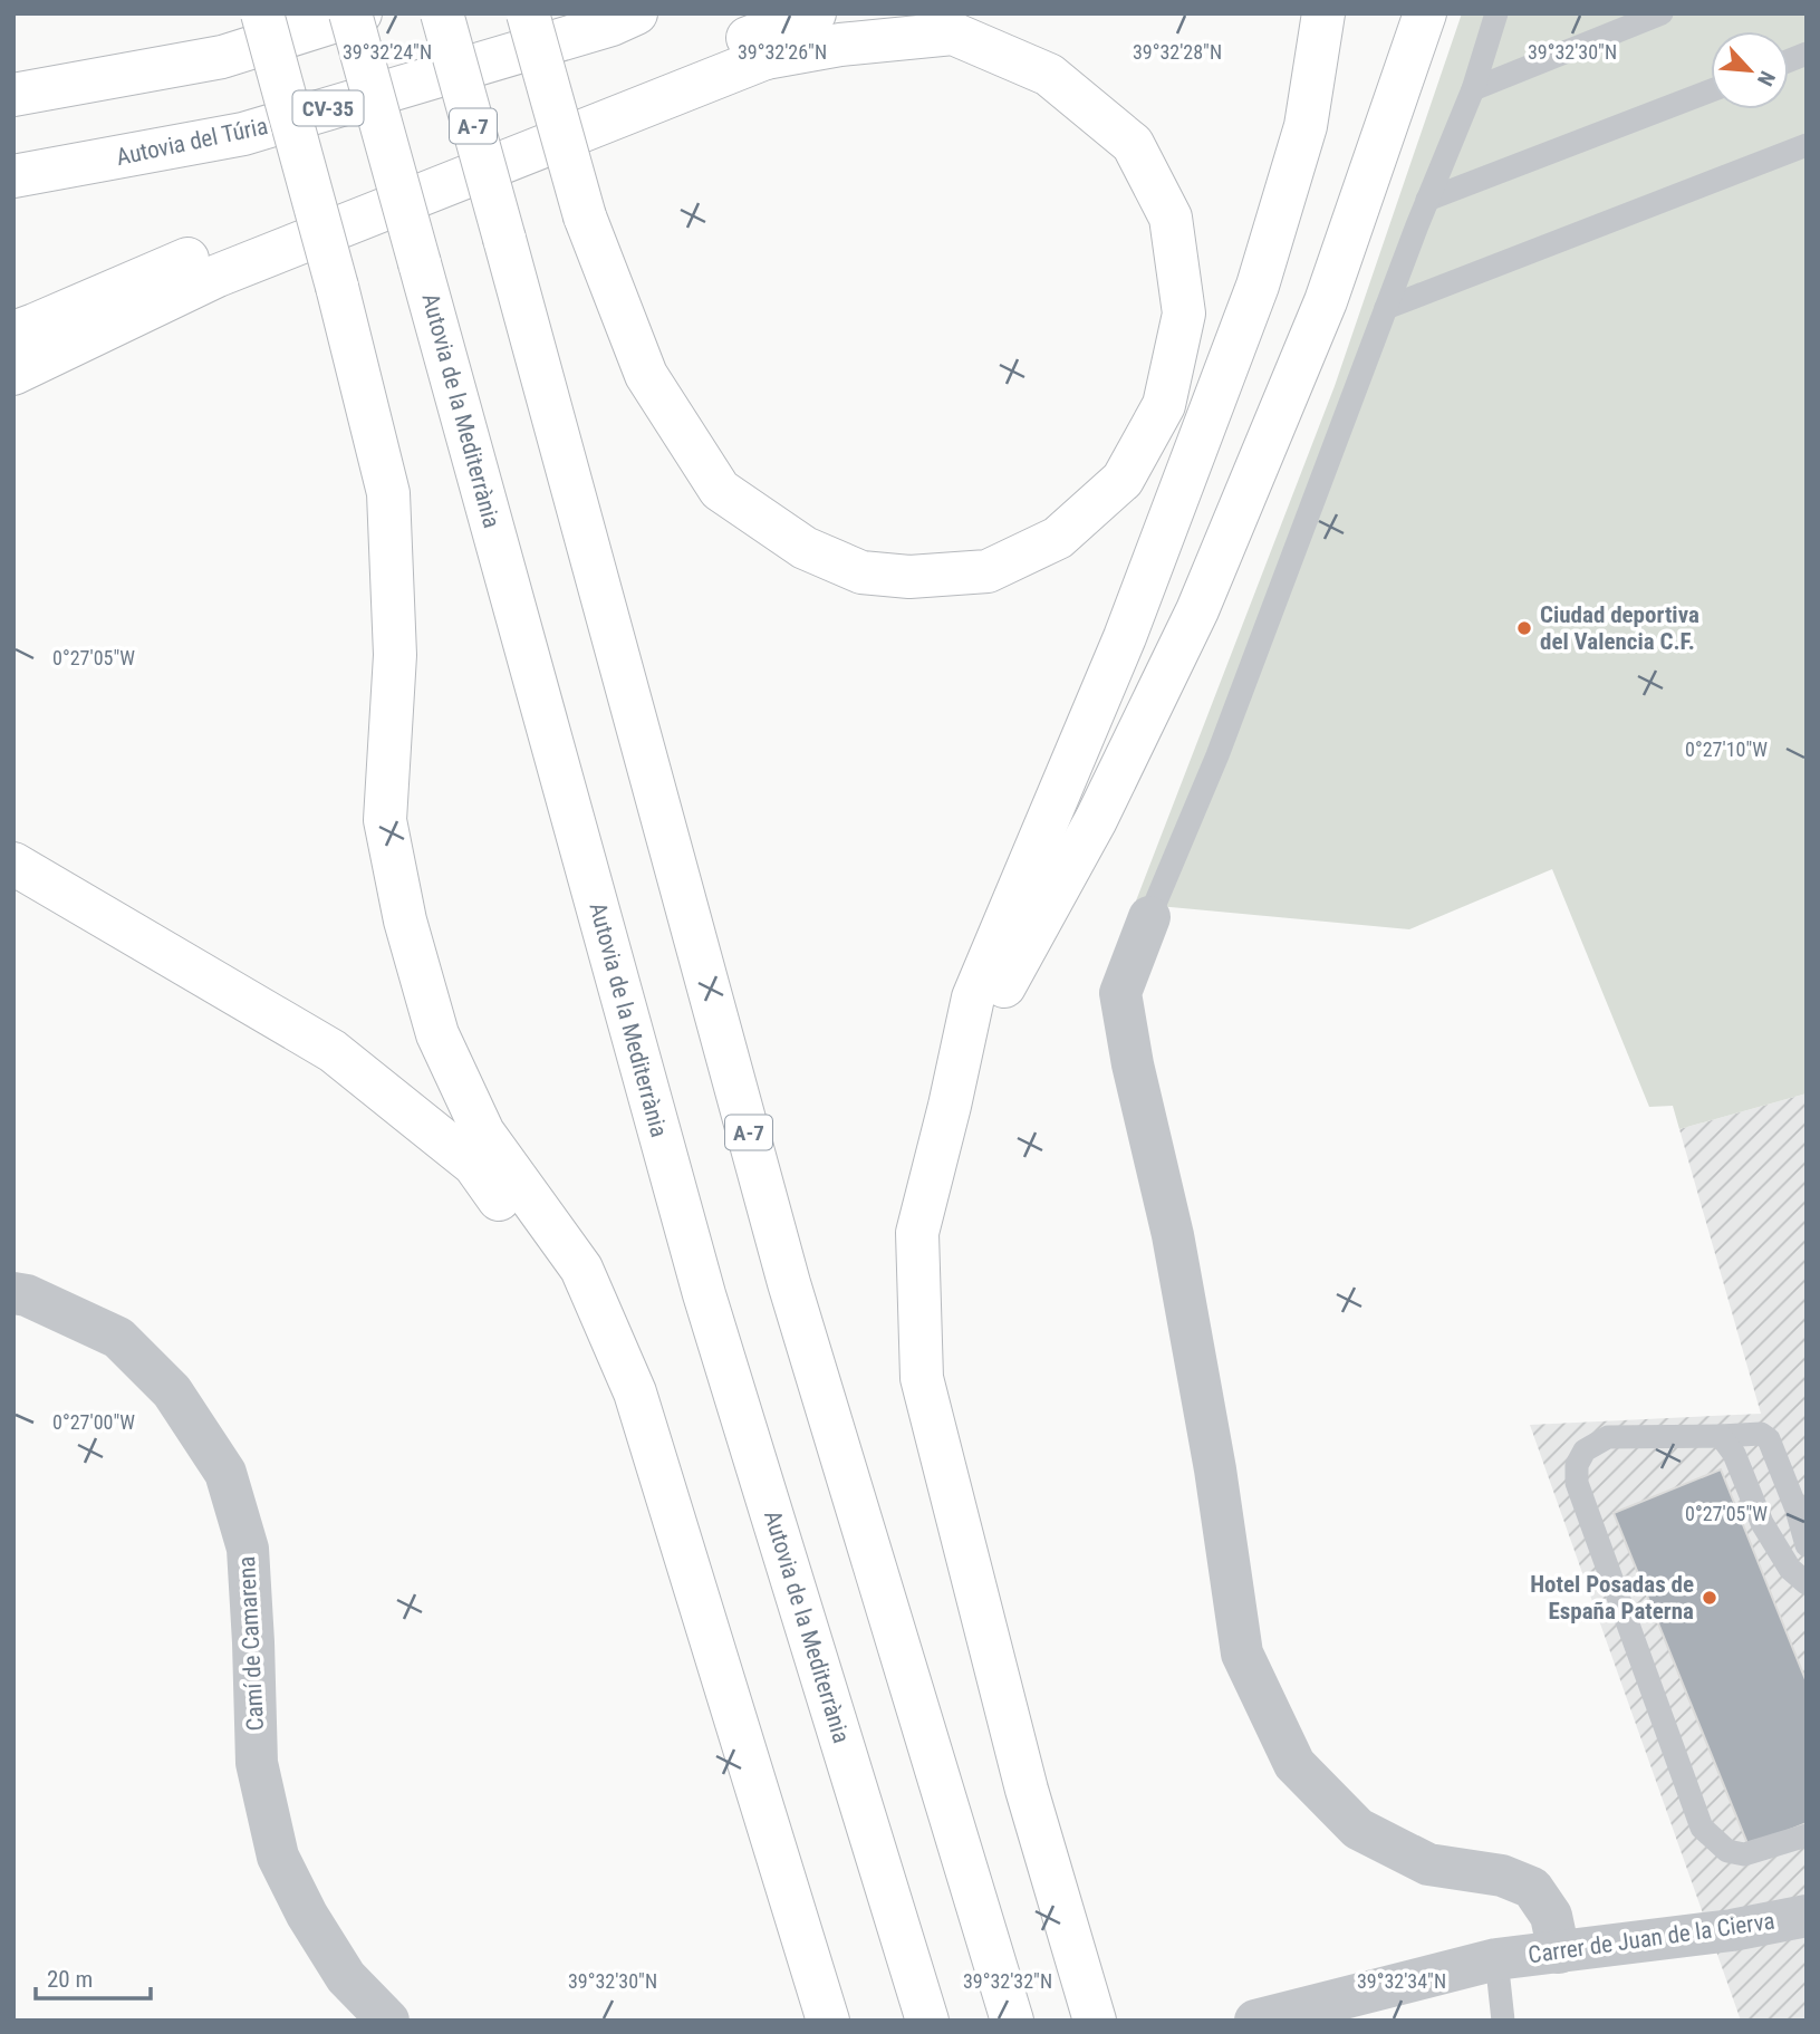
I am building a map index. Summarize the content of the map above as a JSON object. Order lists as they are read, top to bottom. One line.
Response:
{"streets":{"highway":["CV-35","A-7","Autovia del Túria","Autovia de la Mediterrània"],"street":["Camí de Camarena","Carrer de Juan de la Cierva"]},"places":["Ciudad deportiva del Valencia C.F.","Hotel Posadas de España Paterna"],"scale_bar":"20 m","north":"bottom right","coordinates":["39°32'28\"N","39°32'30\"N","39°32'24\"N","39°32'26\"N","0°27'05\"W","0°27'10\"W","0°27'00\"W","39°32'32\"N","39°32'34\"N"]}
